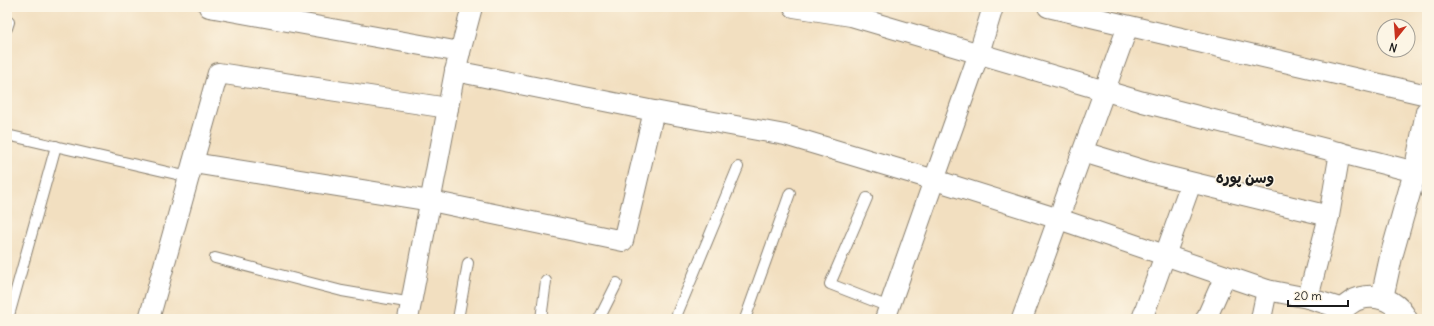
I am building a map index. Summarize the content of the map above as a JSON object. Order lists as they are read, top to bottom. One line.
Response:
{"districts":["وسن پورہ"],"scale_bar":"20 m","north":"bottom"}
